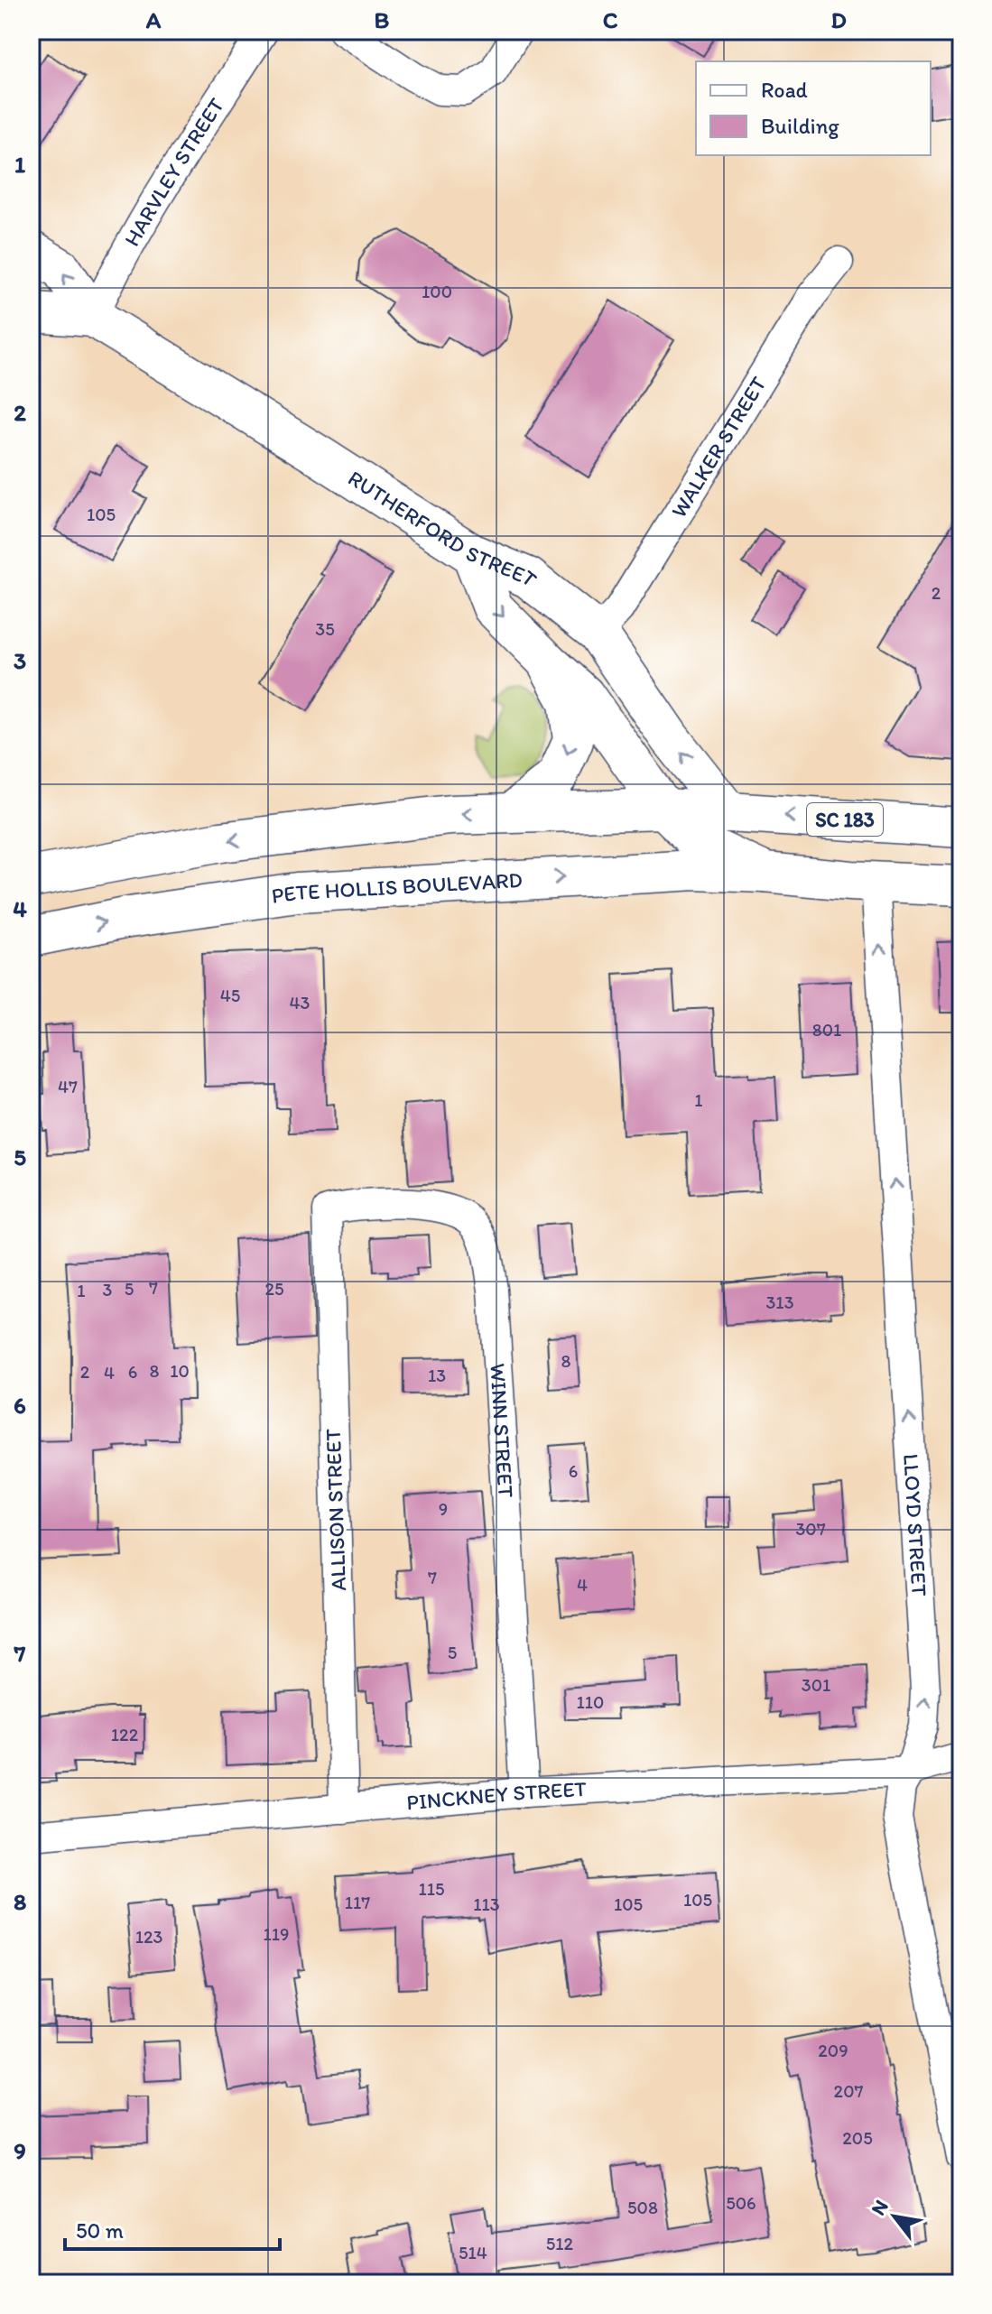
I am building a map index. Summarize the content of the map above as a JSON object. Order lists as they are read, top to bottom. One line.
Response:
{"streets":{"main road":["RUTHERFORD STREET","SC 183","PETE HOLLIS BOULEVARD"],"street":["HARVLEY STREET","WALKER STREET","WINN STREET","ALLISON STREET","LLOYD STREET","PINCKNEY STREET"]},"crossings":[["HARVLEY STREET","RUTHERFORD STREET"],["WALKER STREET","RUTHERFORD STREET"],["RUTHERFORD STREET","SC 183"],["PETE HOLLIS BOULEVARD","LLOYD STREET"],["WINN STREET","ALLISON STREET"],["WINN STREET","PINCKNEY STREET"],["ALLISON STREET","PINCKNEY STREET"],["LLOYD STREET","PINCKNEY STREET"]],"one_way":["LLOYD STREET"],"house_numbers":["100","105","2","35","45","43","801","47","1","7","5","25","3","1","313","8","8","10","2","6","4","13","6","9","307","7","4","5","301","110","122","115","105","117","113","105","119","123","209","207","205","506","508","512","514"],"legend":["Road","Building"],"scale_bar":"50 m","north":"top left","grid":{"columns":["A","B","C","D"],"rows":["1","2","3","4","5","6","7","8","9"]}}
